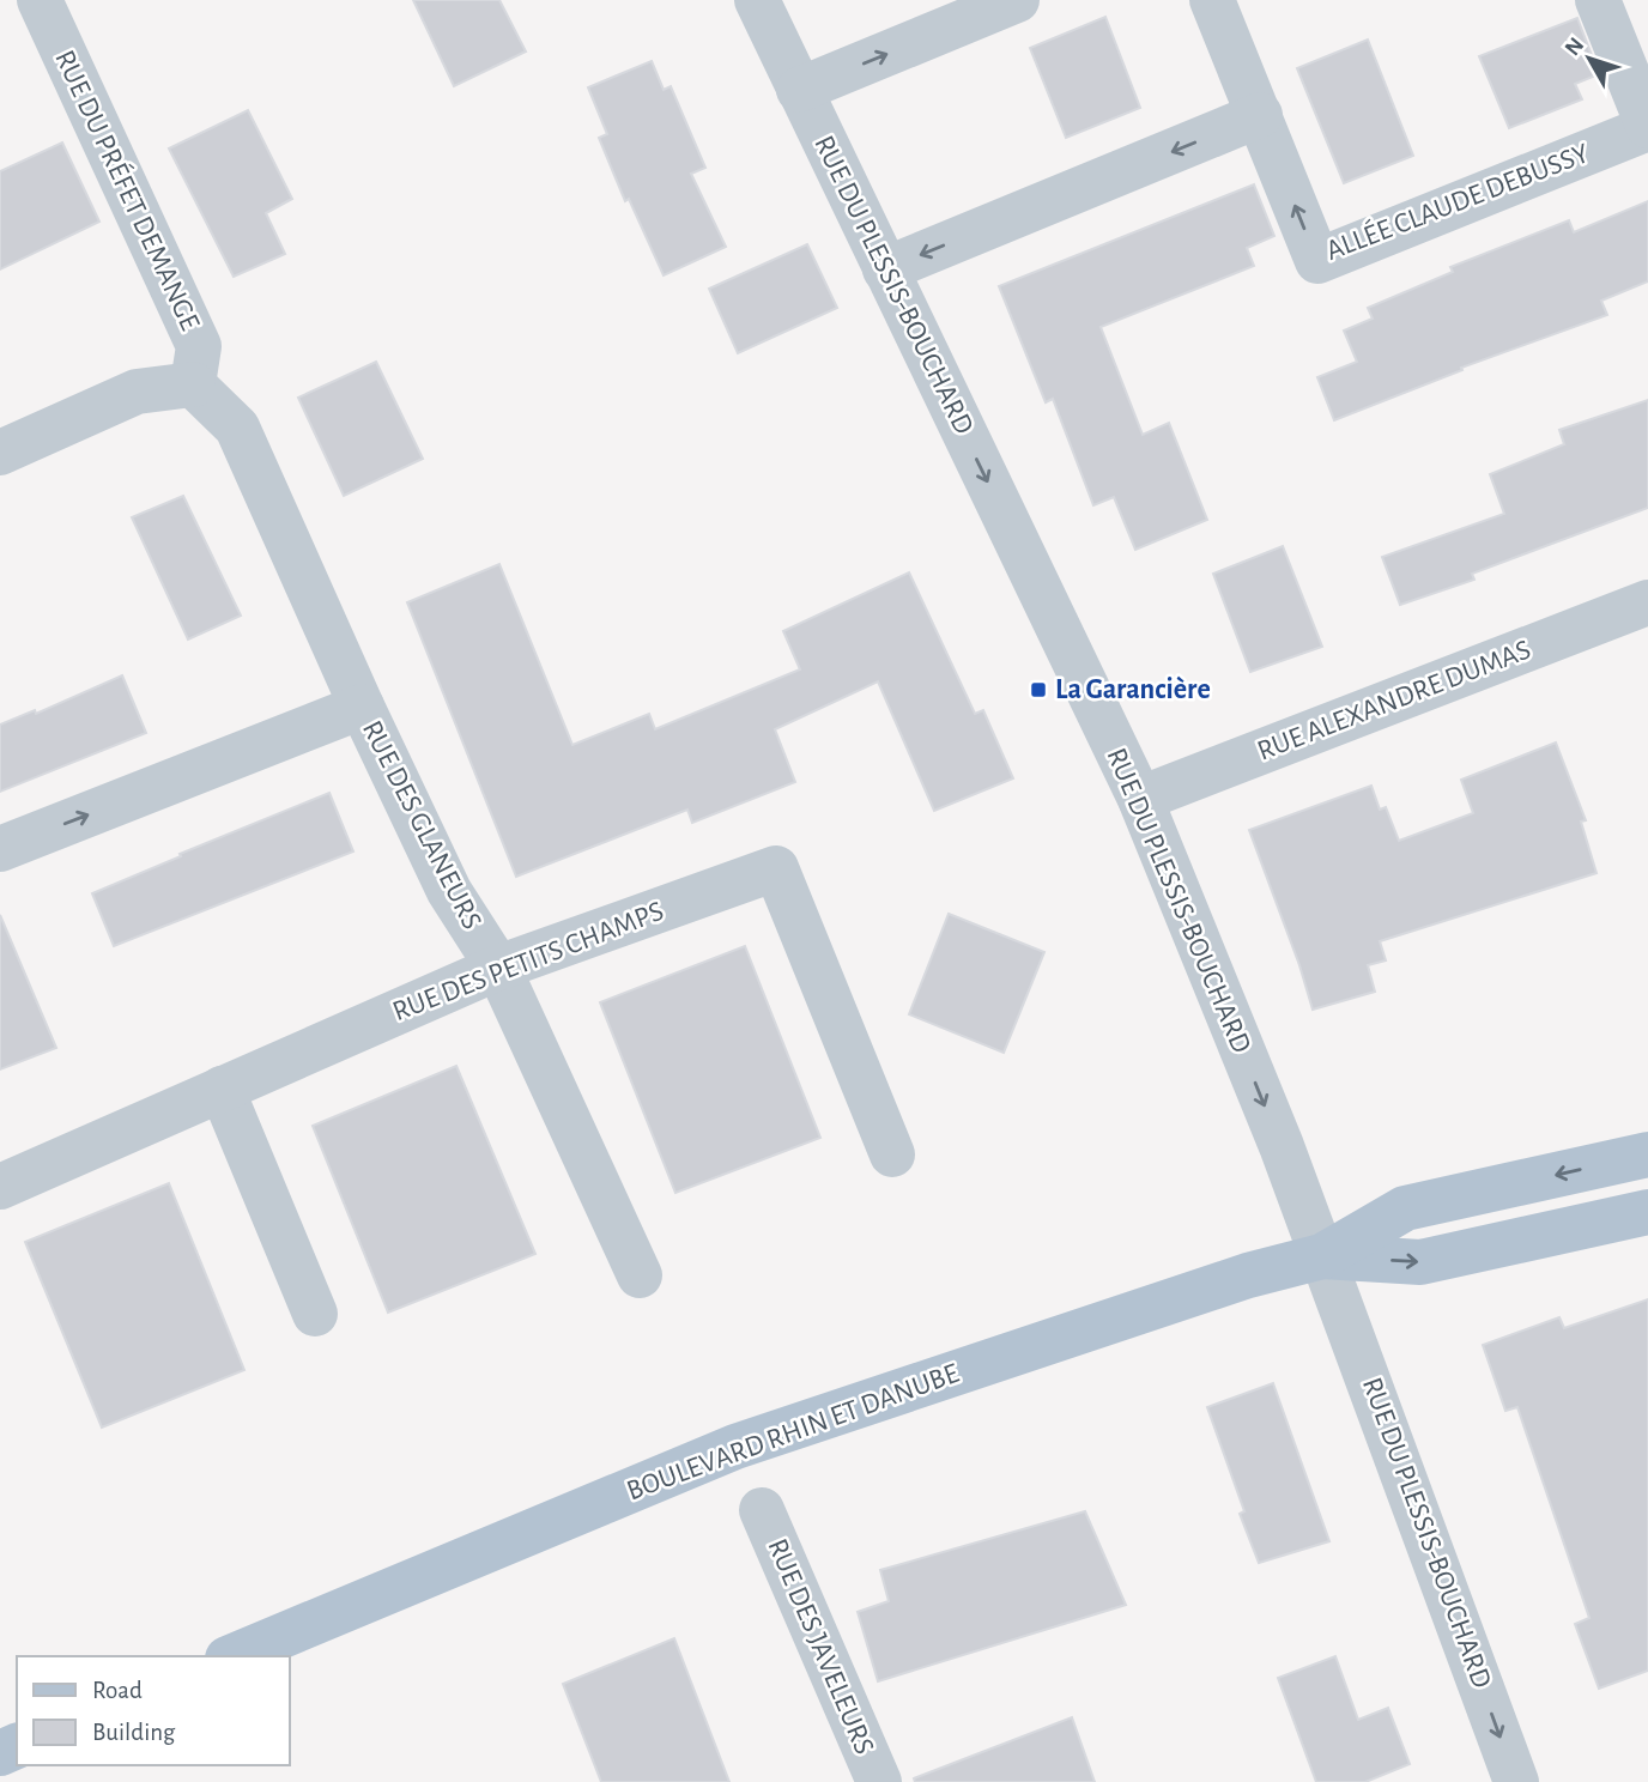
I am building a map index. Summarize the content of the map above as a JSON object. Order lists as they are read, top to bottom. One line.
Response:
{"streets":{"main road":["BOULEVARD RHIN ET DANUBE"],"street":["RUE DU PRÉFET DEMANGE","ALLÉE CLAUDE DEBUSSY","RUE DU PLESSIS-BOUCHARD","RUE ALEXANDRE DUMAS","RUE DES GLANEURS","RUE DES PETITS CHAMPS","RUE DES JAVELEURS"]},"crossings":[["RUE DU PRÉFET DEMANGE","RUE DES GLANEURS"],["RUE DU PLESSIS-BOUCHARD","RUE ALEXANDRE DUMAS"],["RUE DU PLESSIS-BOUCHARD","BOULEVARD RHIN ET DANUBE"],["RUE DES GLANEURS","RUE DES PETITS CHAMPS"]],"one_way":["RUE DU PLESSIS-BOUCHARD"],"places":{"transit":["La Garancière"]},"legend":["Road","Building"],"north":"top left"}
